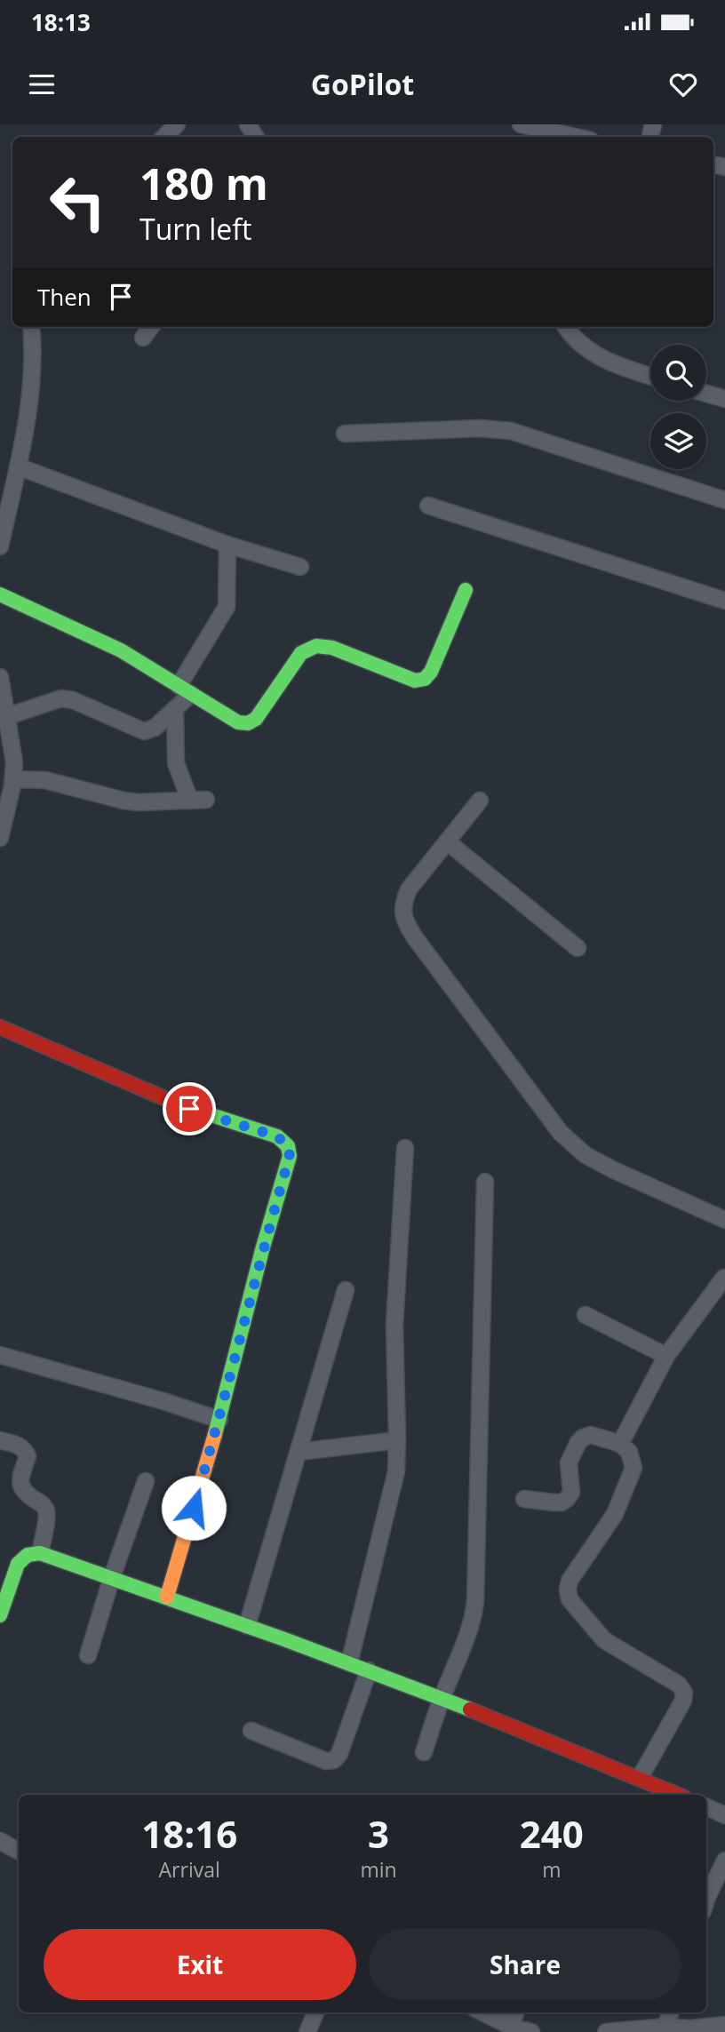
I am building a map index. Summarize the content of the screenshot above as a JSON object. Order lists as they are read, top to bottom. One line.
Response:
{"page":{"status":"18:13","header":"GoPilot","turn":["180 m","Turn left"],"then":"Then","eta":["18:16","Arrival","3","min","240","m"],"buttons":["Exit","Share"]}}
